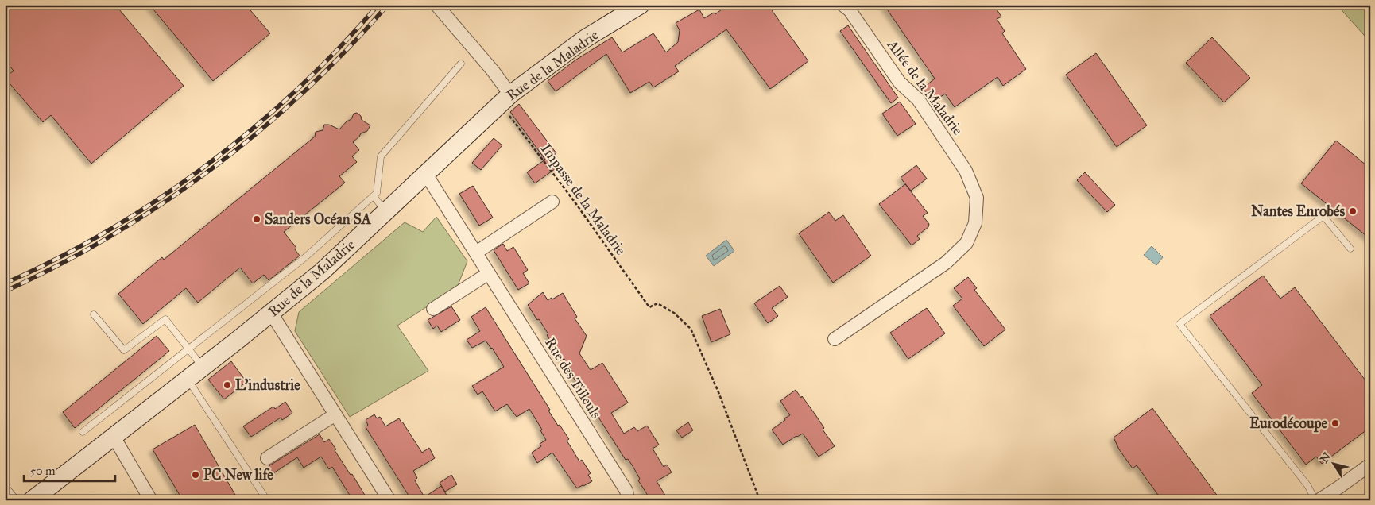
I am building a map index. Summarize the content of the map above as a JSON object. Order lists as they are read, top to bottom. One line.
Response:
{"streets":{"street":["Rue de la Maladrie","Allée de la Maladrie","Rue des Tilleuls"],"path":["Impasse de la Maladrie"]},"crossings":[["Rue de la Maladrie","Impasse de la Maladrie"],["Rue de la Maladrie","Rue des Tilleuls"]],"places":["Nantes Enrobés","Sanders Océan SA","L'industrie","Eurodécoupe","PC New life"],"scale_bar":"50 m","north":"top left"}
